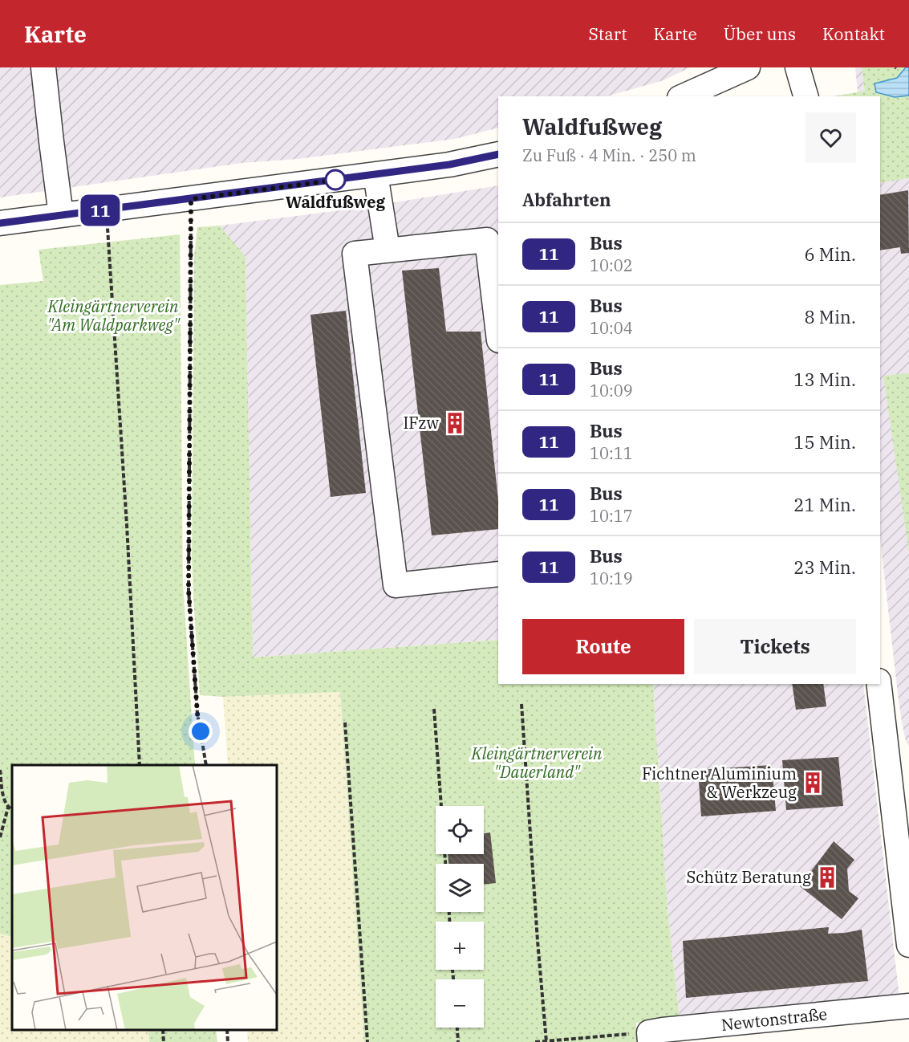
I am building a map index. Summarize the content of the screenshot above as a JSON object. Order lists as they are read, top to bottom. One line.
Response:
{"streets":{"street":["Newtonstraße"]},"parks":["Kleingärtnerverein \"Am Waldparkweg\"","Kleingärtnerverein \"Dauerland\""],"places":{"other":["Waldfußweg"],"building":["IFzw","Fichtner Aluminium & Werkzeug","Schütz Beratung"]},"lines":["bus line 11"],"page":{"header":"Karte","nav":["Start","Karte","Über uns","Kontakt"],"on_map":"11","heading":[["Waldfußweg","Zu Fuß · 4 Min. · 250 m"],"Abfahrten"],"list":[{"mark":"11","name":"Bus","note":"10:02","value":"6 Min."},{"mark":"11","name":"Bus","note":"10:04","value":"8 Min."},{"mark":"11","name":"Bus","note":"10:09","value":"13 Min."},{"mark":"11","name":"Bus","note":"10:11","value":"15 Min."},{"mark":"11","name":"Bus","note":"10:17","value":"21 Min."},{"mark":"11","name":"Bus","note":"10:19","value":"23 Min."}],"buttons":["Route","Tickets"],"map_buttons":["+","−"]}}
